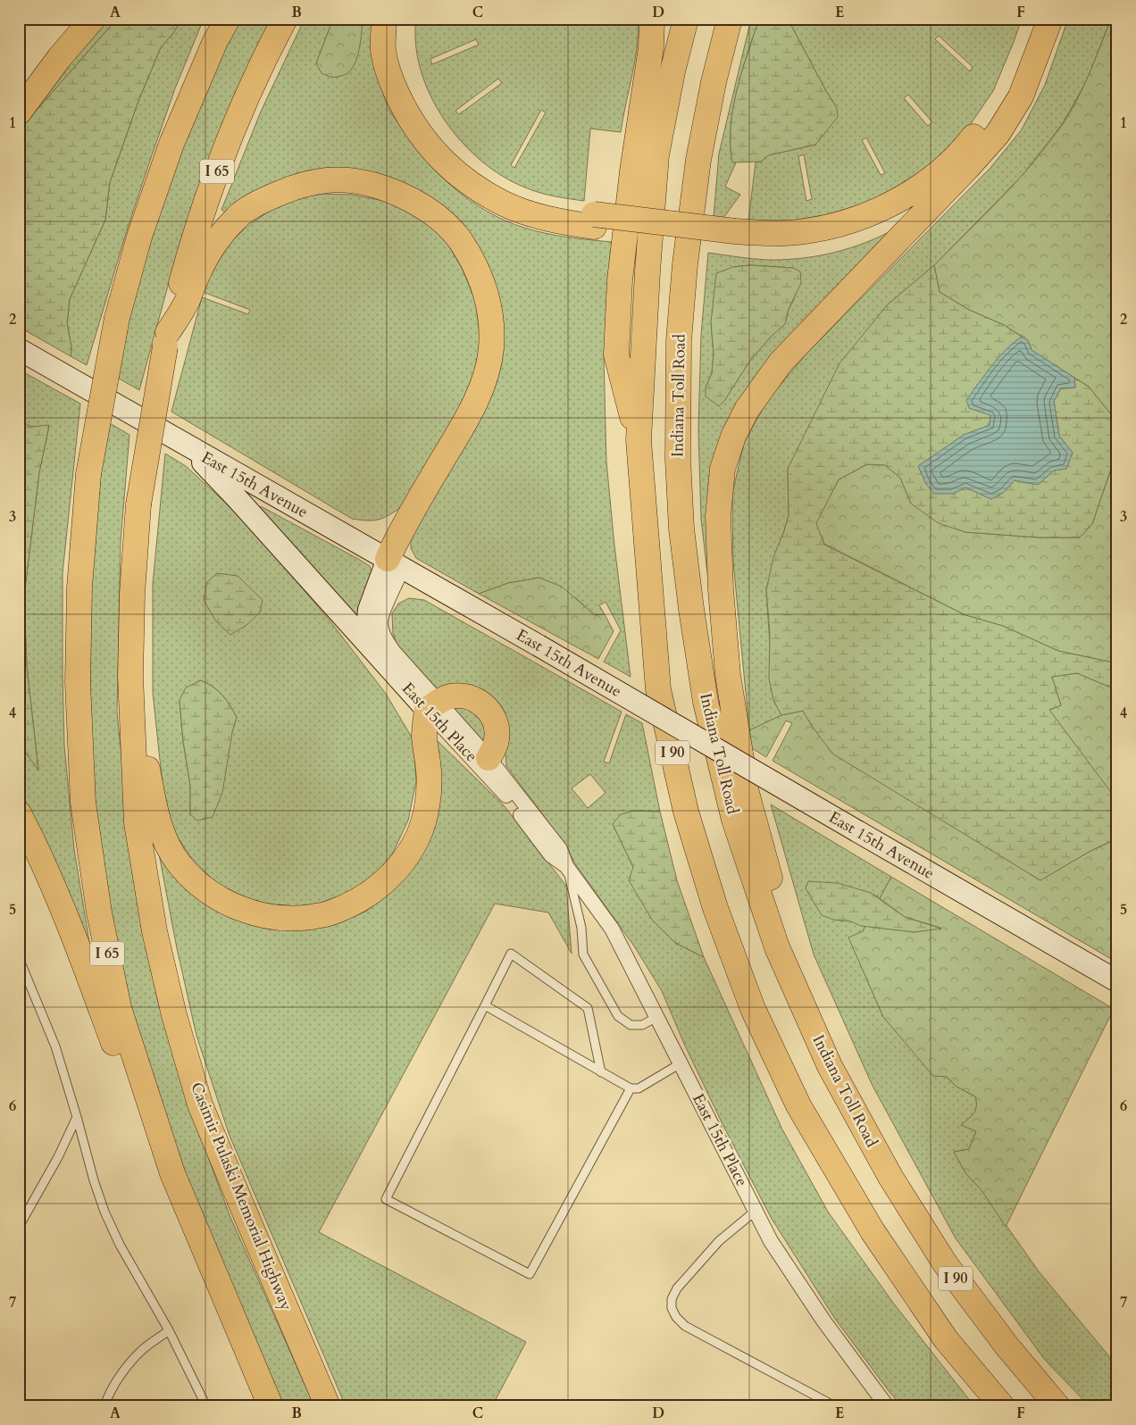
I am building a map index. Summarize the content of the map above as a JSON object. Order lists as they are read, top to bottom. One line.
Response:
{"streets":{"highway":["I 65","Indiana Toll Road","I 90","Casimir Pulaski Memorial Highway"],"street":["East 15th Avenue","East 15th Place"]},"crossings":[["East 15th Avenue","East 15th Place"]],"grid":{"columns":["A","B","C","D","E","F"],"rows":["1","2","3","4","5","6","7"]}}
